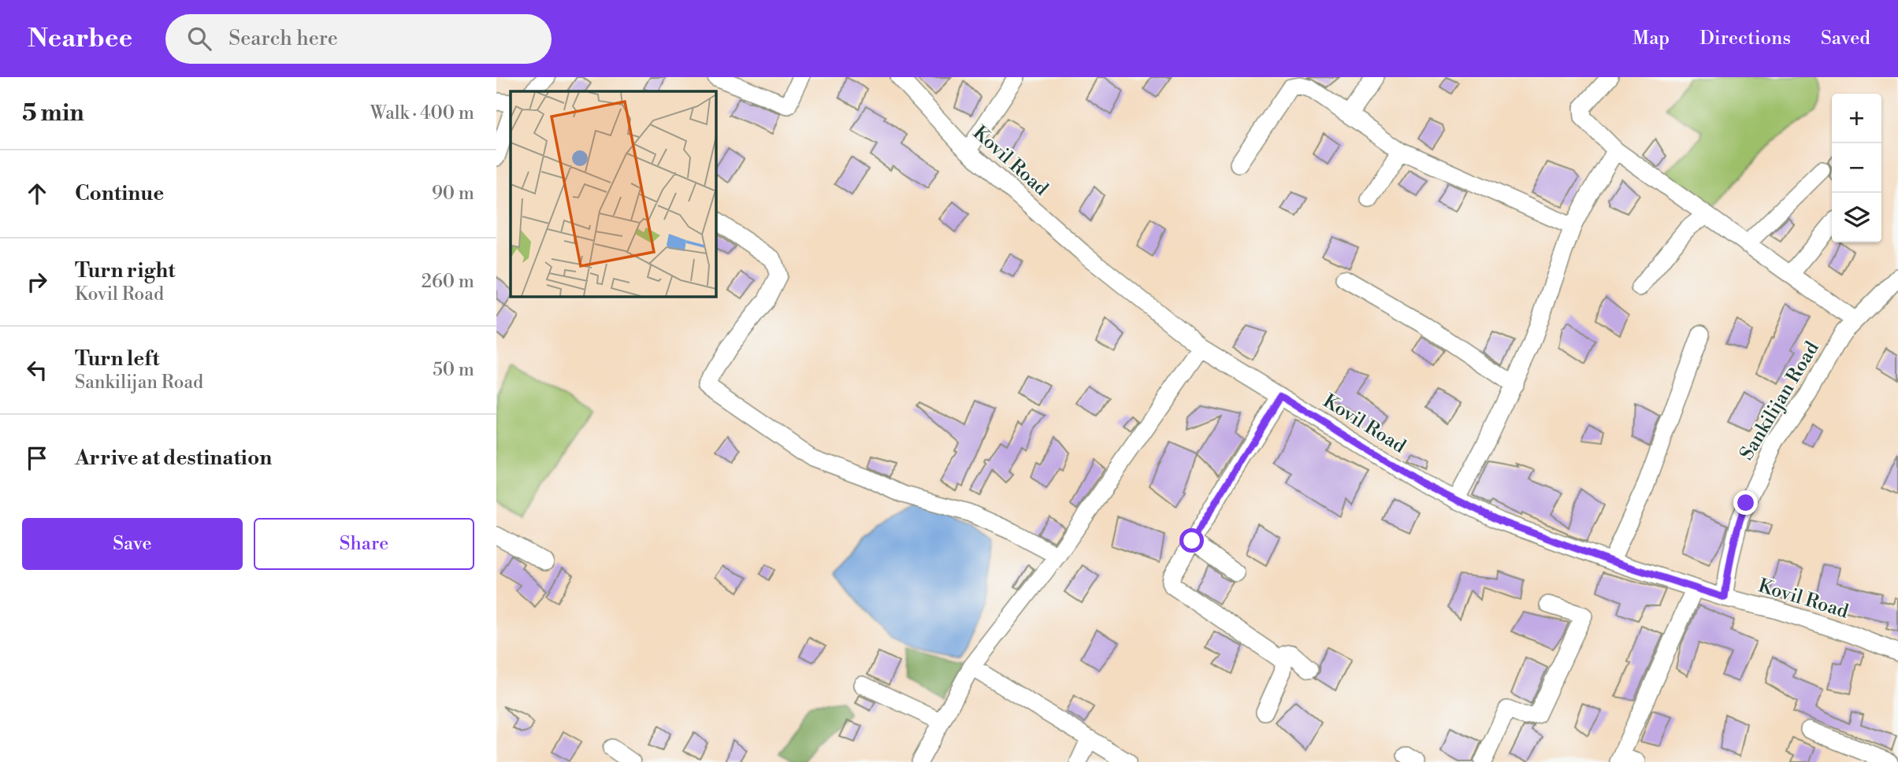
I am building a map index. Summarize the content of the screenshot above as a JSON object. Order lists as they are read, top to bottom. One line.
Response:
{"streets":{"street":["Kovil Road","Sankilijan Road"]},"crossings":[["Kovil Road","Sankilijan Road"]],"page":{"header":"Nearbee","search":"Search here","nav":["Map","Directions","Saved"],"heading":["5 min","Walk · 400 m"],"map_buttons":["+","−"],"list":[["Continue","90 m"],["Turn right","Kovil Road","260 m"],["Turn left","Sankilijan Road","50 m"],"Arrive at destination"],"buttons":["Save","Share"]}}
